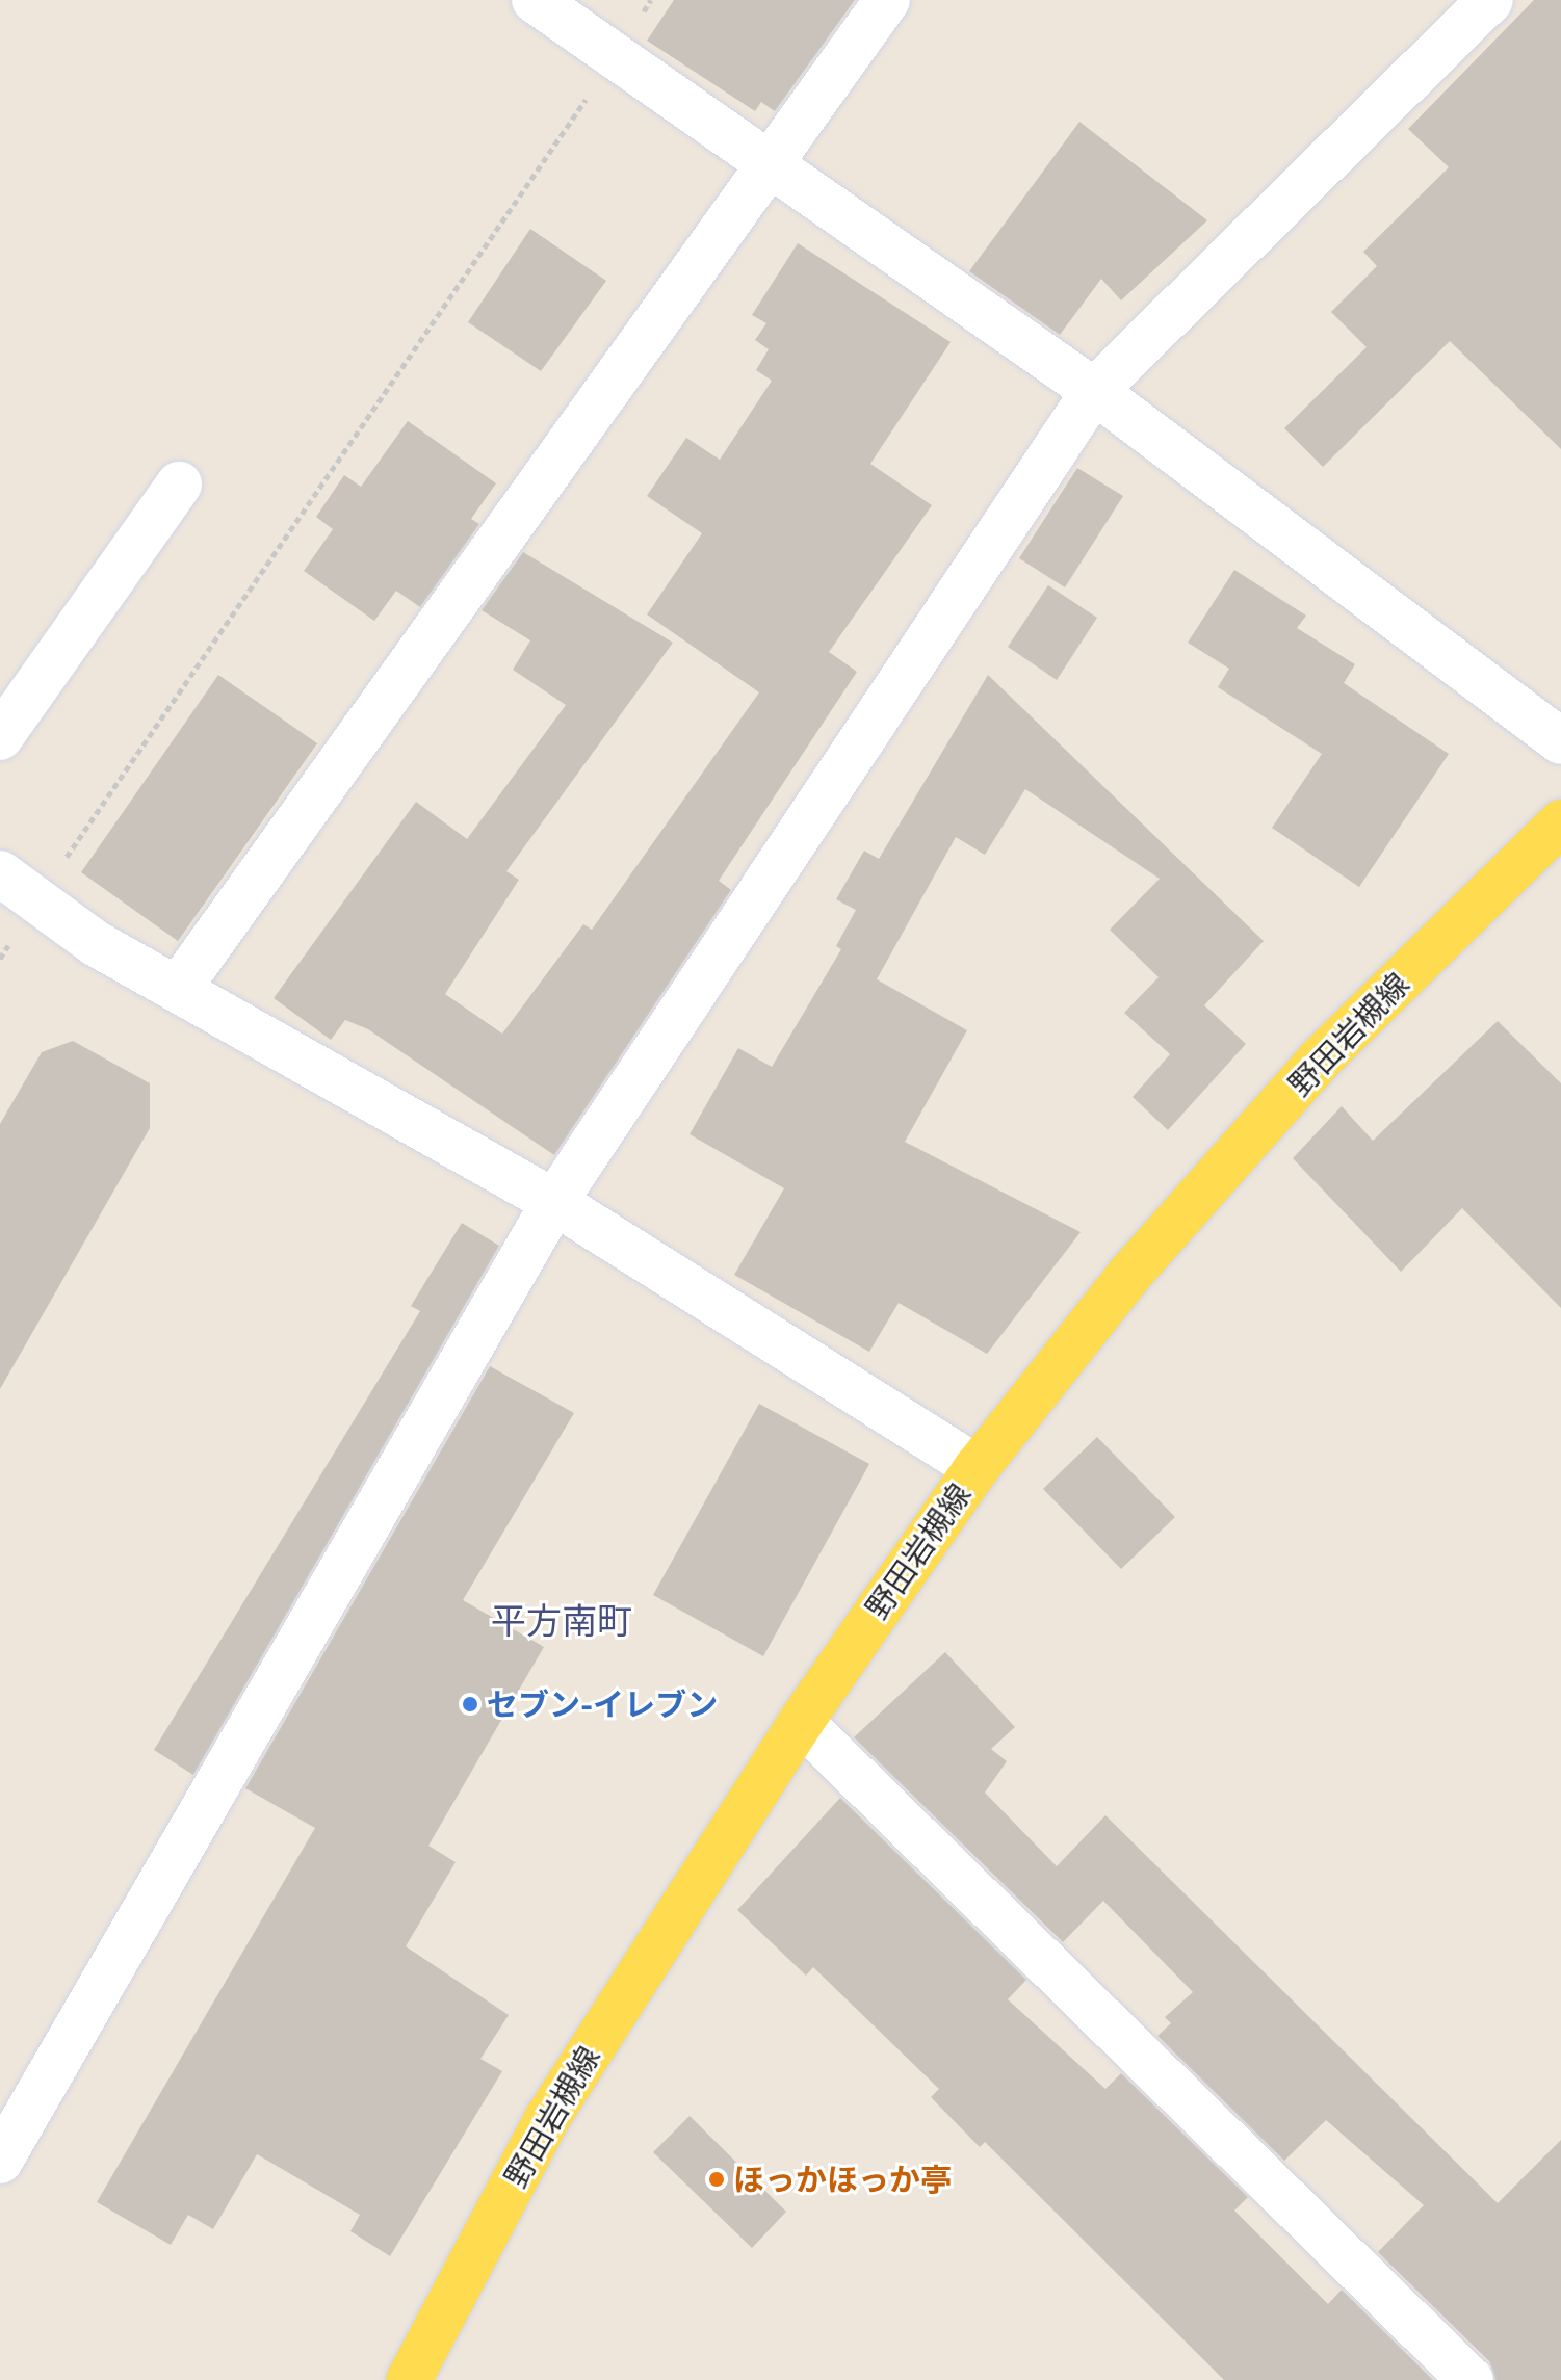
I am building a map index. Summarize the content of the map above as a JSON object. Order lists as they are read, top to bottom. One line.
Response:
{"streets":{"main road":["野田岩槻線"]},"districts":["平方南町"],"places":["セブン-イレブン","ほっかほっか亭"]}
